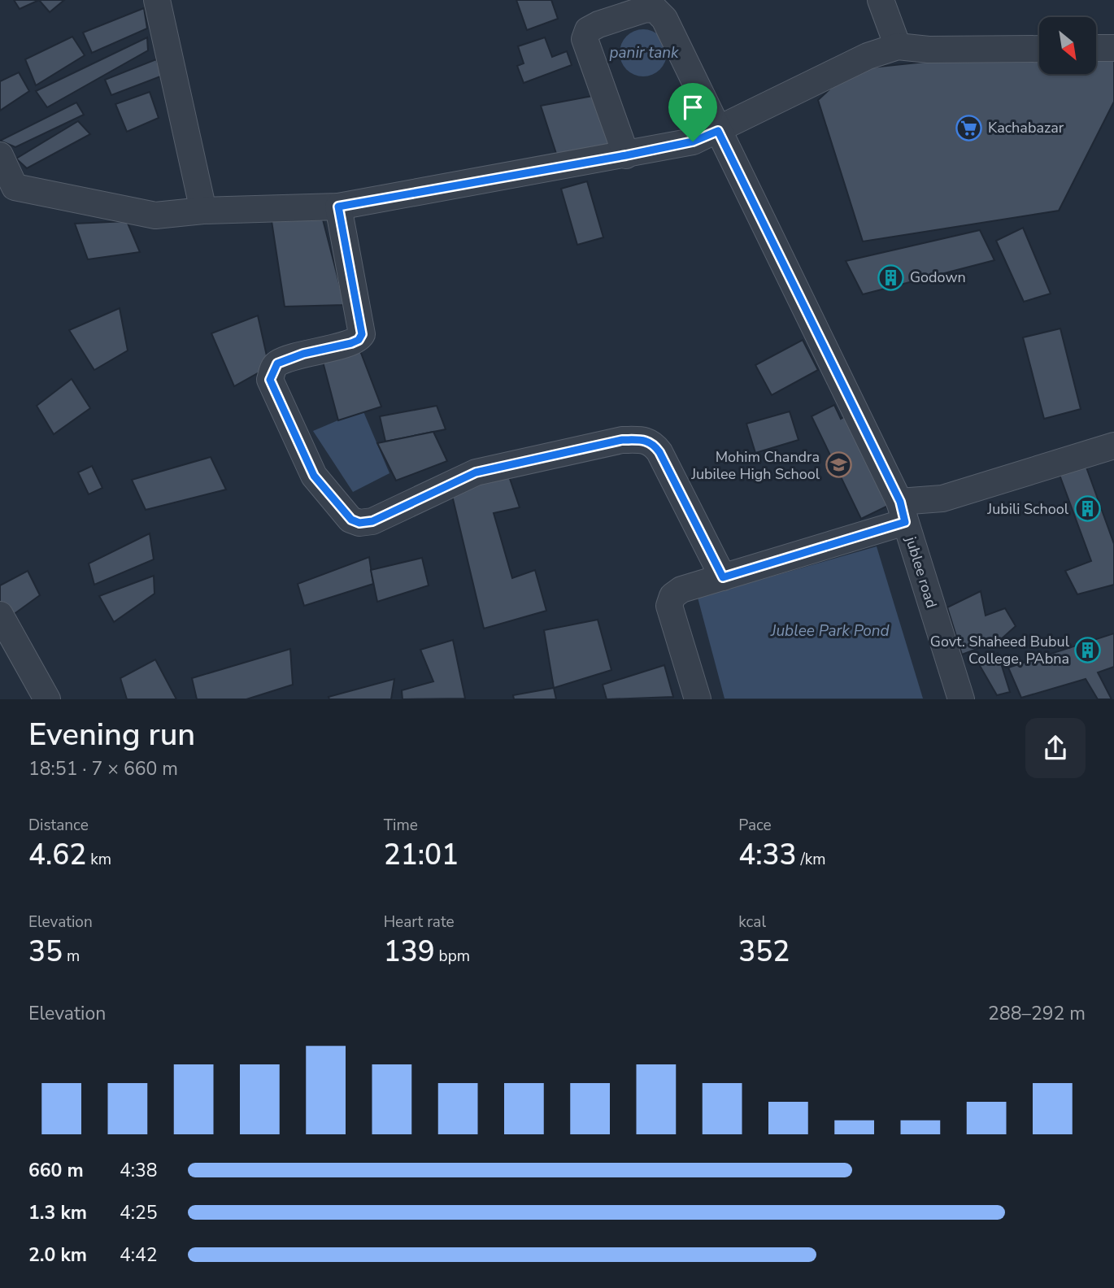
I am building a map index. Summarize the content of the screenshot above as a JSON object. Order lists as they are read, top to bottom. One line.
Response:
{"streets":{"street":["jublee road"]},"water":["panir tank","Jublee Park Pond"],"places":{"supermarket":["Kachabazar"],"building":["Godown","Jubili School","Govt. Shaheed Bubul College, PAbna"],"school or university":["Mohim Chandra Jubilee High School"]},"north":"bottom right","page":{"heading":["Evening run","18:51 · 7 × 660 m"],"stats":[["Distance","4.62 km"],["Time","21:01"],["Pace","4:33 /km"],["Elevation","35 m"],["Heart rate","139 bpm"],["kcal","352"]],"chart":["Elevation","288–292 m"],"list":[{"name":"660 m","note":"4:38"},{"name":"1.3 km","note":"4:25"},{"name":"2.0 km","note":"4:42"}]}}
